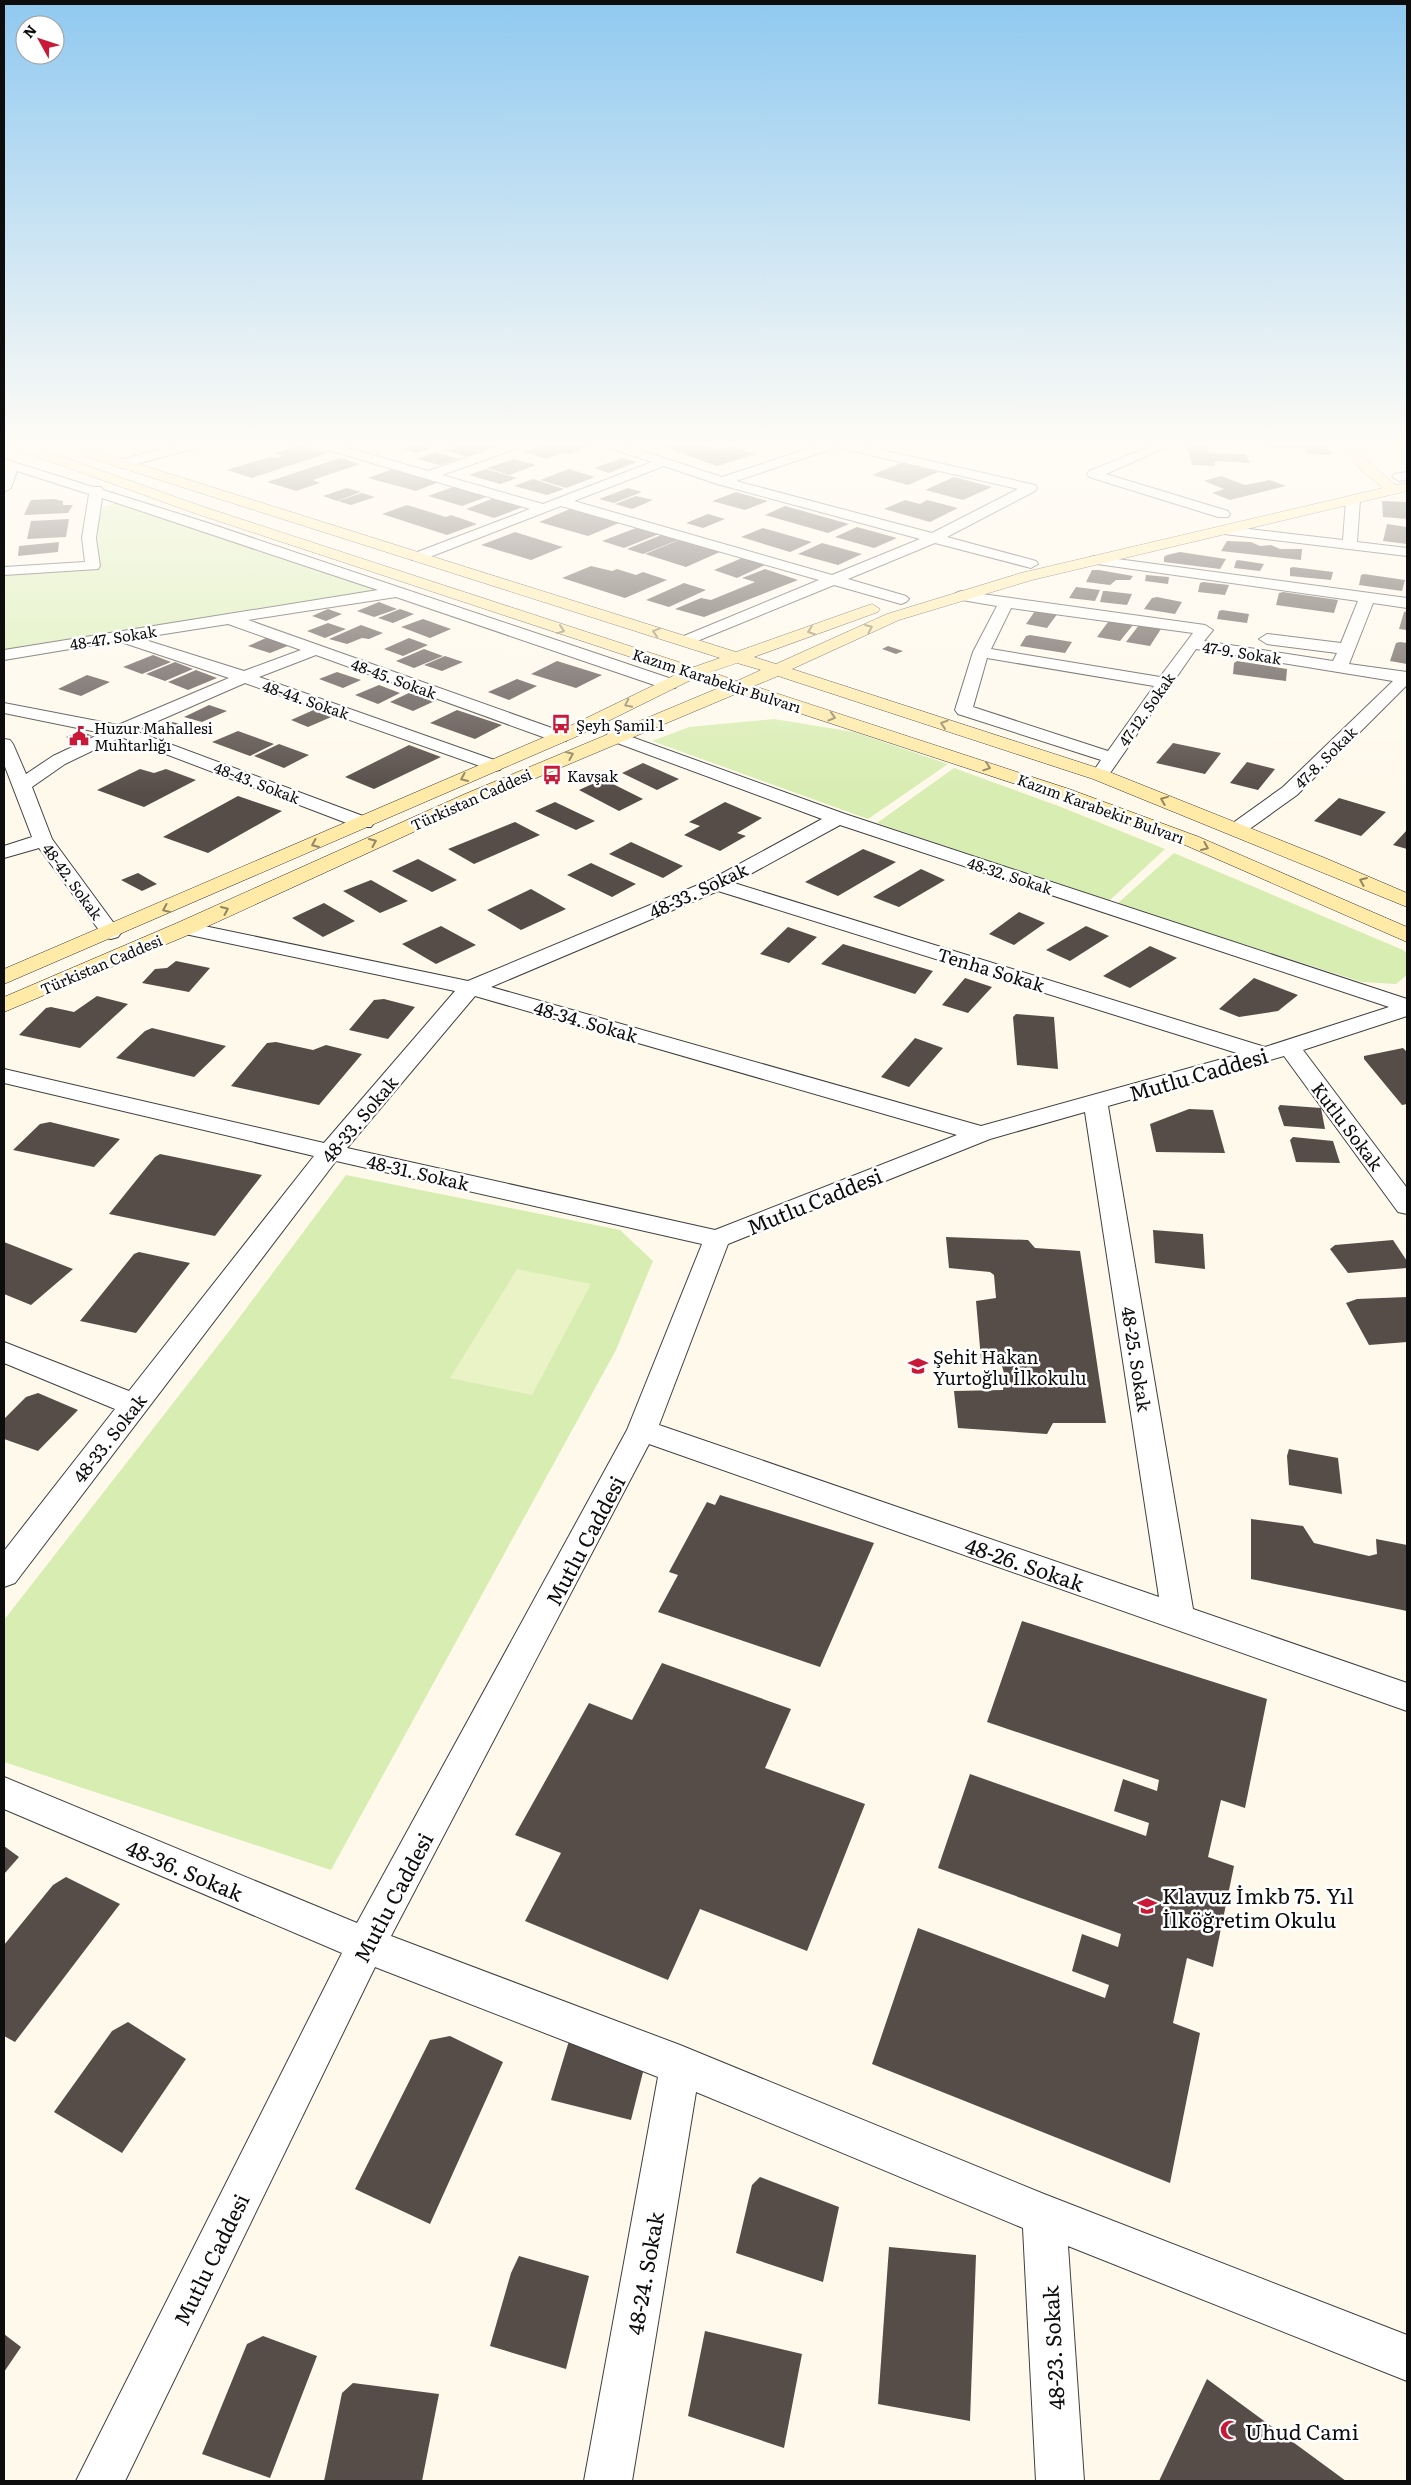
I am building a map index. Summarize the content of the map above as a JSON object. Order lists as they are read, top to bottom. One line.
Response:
{"streets":{"main road":["Kazım Karabekir Bulvarı","Türkistan Caddesi"],"street":["48-47. Sokak","47-9. Sokak","48-45. Sokak","48-44. Sokak","47-12. Sokak","47-8. Sokak","48-43. Sokak","48-32. Sokak","48-42. Sokak","48-33. Sokak","Tenha Sokak","48-34. Sokak","Mutlu Caddesi","Kutlu Sokak","48-31. Sokak","48-25. Sokak","48-26. Sokak","48-36. Sokak","48-24. Sokak","48-23. Sokak"]},"crossings":[["48-47. Sokak","48-45. Sokak"],["48-47. Sokak","48-44. Sokak"],["47-9. Sokak","47-12. Sokak"],["47-9. Sokak","47-8. Sokak"],["47-9. Sokak","Türkistan Caddesi"],["48-45. Sokak","Türkistan Caddesi"],["Kazım Karabekir Bulvarı","47-12. Sokak"],["Kazım Karabekir Bulvarı","47-8. Sokak"],["Kazım Karabekir Bulvarı","Türkistan Caddesi"],["48-44. Sokak","Türkistan Caddesi"],["48-43. Sokak","Türkistan Caddesi"],["Türkistan Caddesi","48-32. Sokak"],["Türkistan Caddesi","48-42. Sokak"],["Türkistan Caddesi","48-34. Sokak"],["48-32. Sokak","48-33. Sokak"],["48-32. Sokak","Mutlu Caddesi"],["48-33. Sokak","Tenha Sokak"],["48-33. Sokak","48-34. Sokak"],["48-33. Sokak","48-31. Sokak"],["Tenha Sokak","Mutlu Caddesi"],["48-34. Sokak","Mutlu Caddesi"],["Mutlu Caddesi","Kutlu Sokak"],["Mutlu Caddesi","48-31. Sokak"],["Mutlu Caddesi","48-25. Sokak"],["Mutlu Caddesi","48-26. Sokak"],["Mutlu Caddesi","48-36. Sokak"],["48-25. Sokak","48-26. Sokak"],["48-36. Sokak","48-24. Sokak"],["48-36. Sokak","48-23. Sokak"]],"places":{"bus stop":["Şeyh Şamil 1","Kavşak"],"public building":["Huzur Mahallesi Muhtarlığı"],"school or university":["Şehit Hakan Yurtoğlu İlkokulu","Klavuz İmkb 75. Yıl İlköğretim Okulu"],"mosque":["Uhud Cami"]},"north":"top left"}
